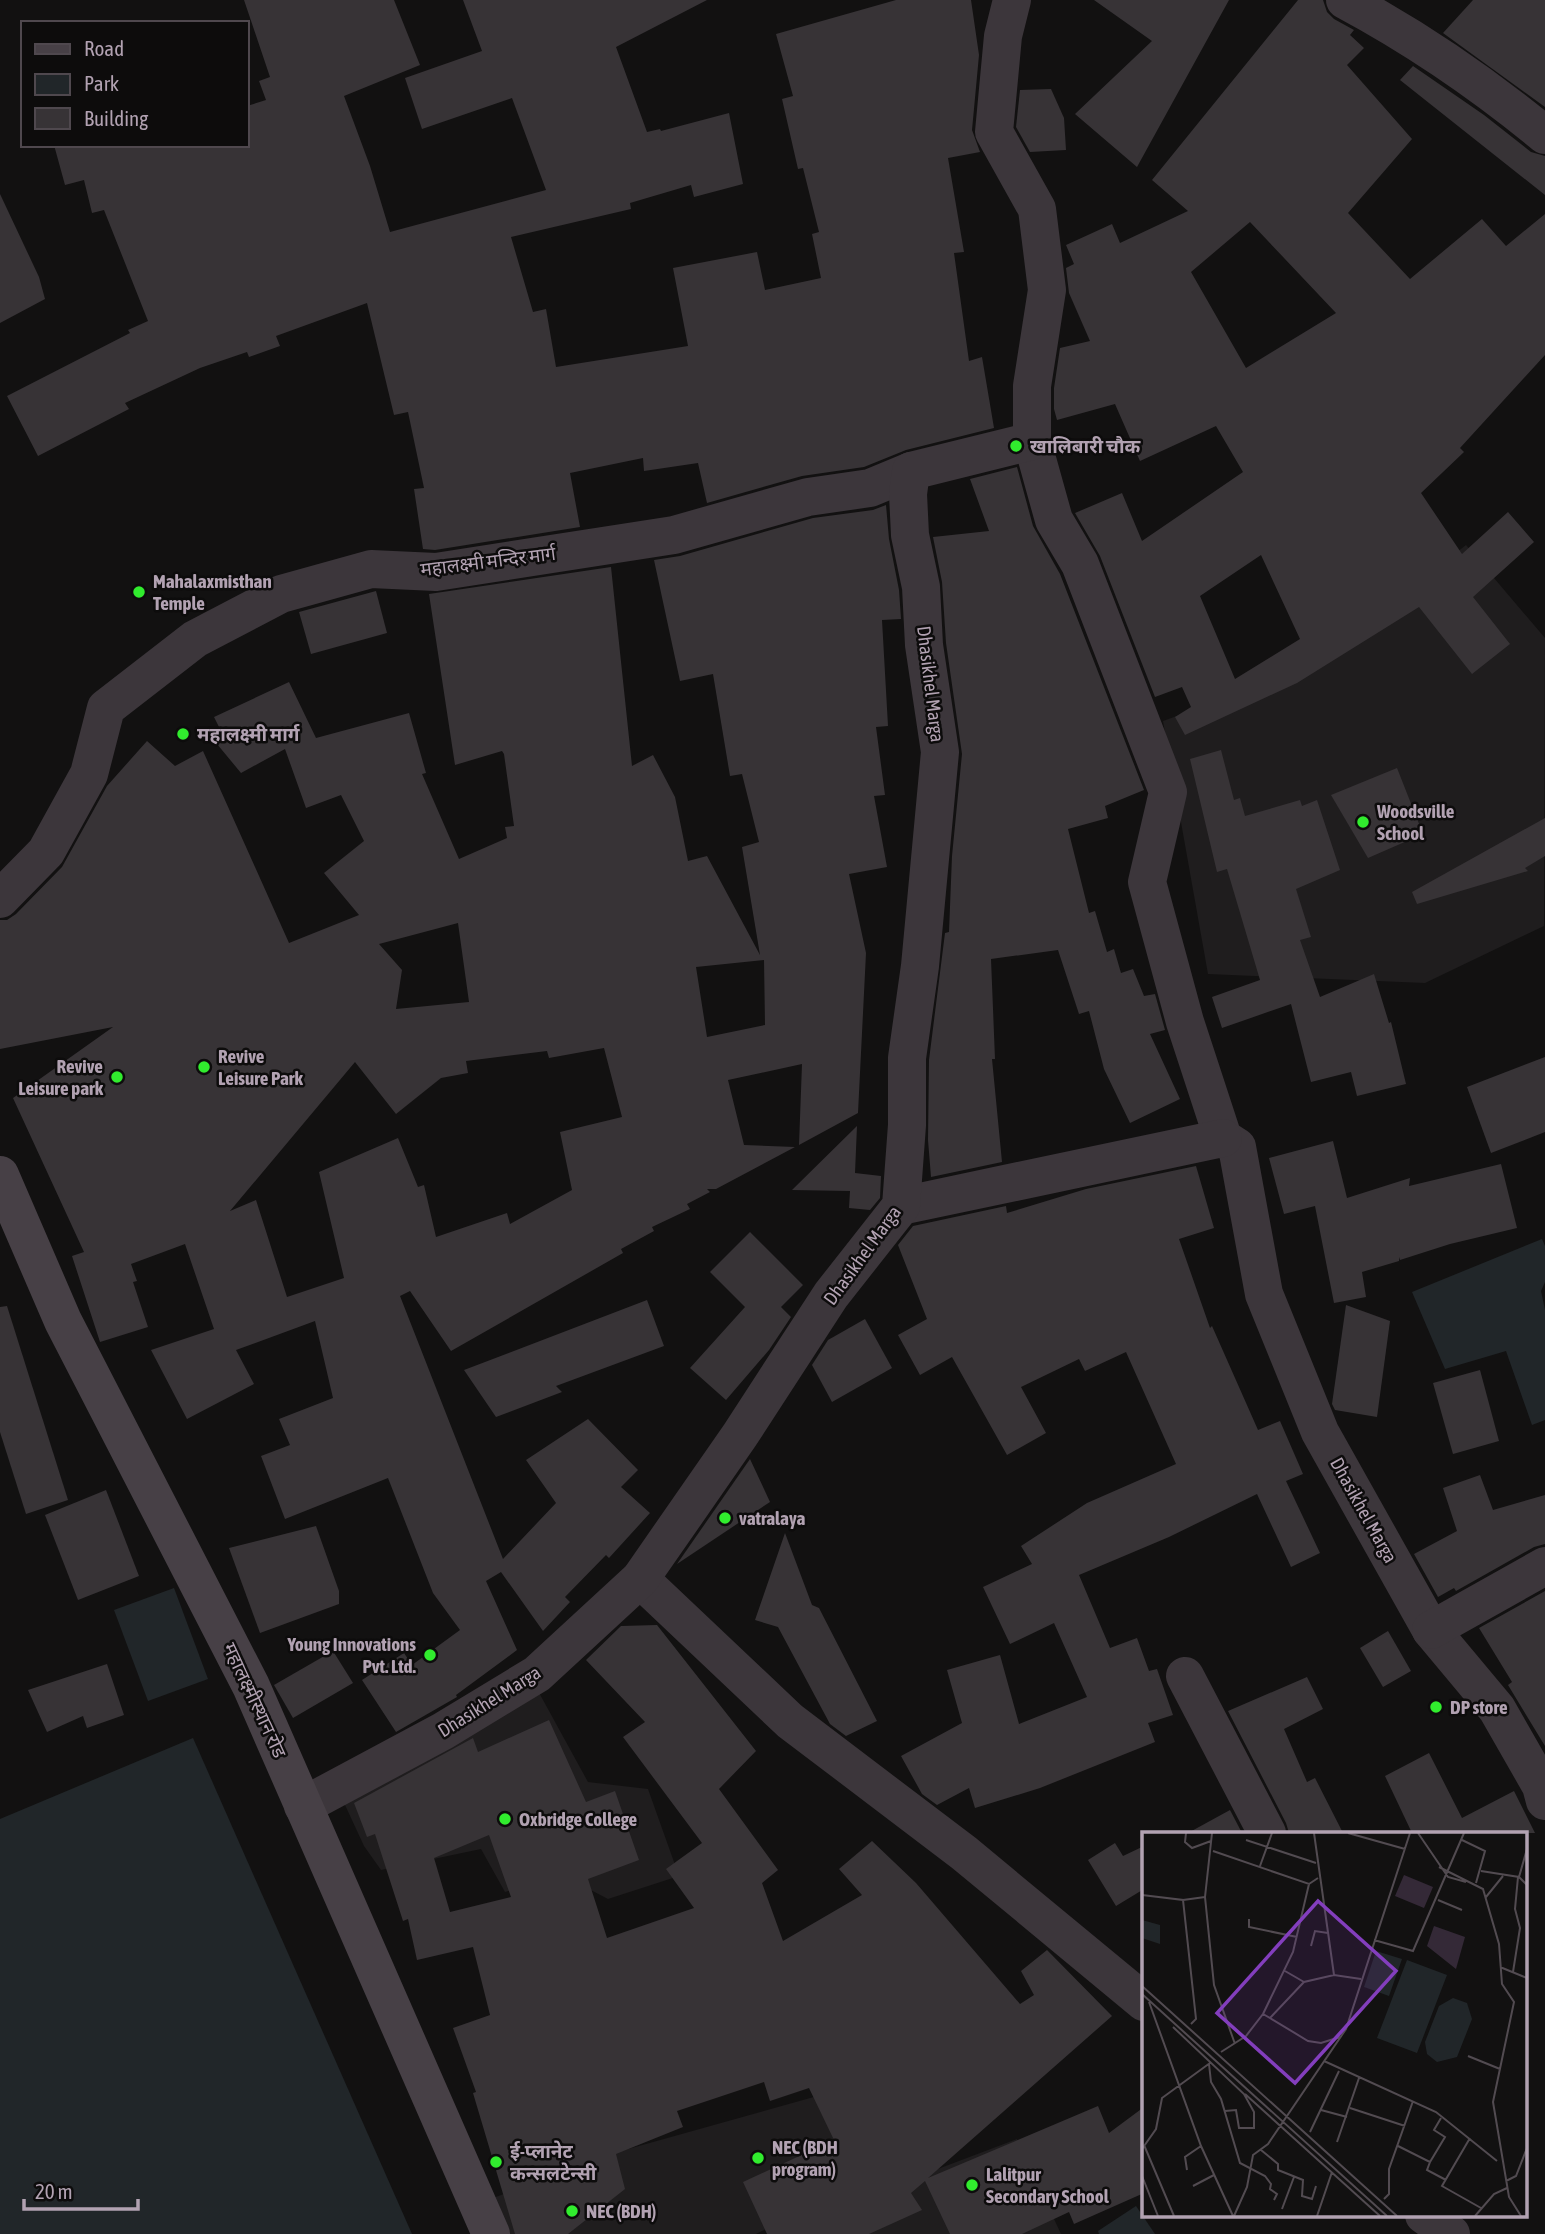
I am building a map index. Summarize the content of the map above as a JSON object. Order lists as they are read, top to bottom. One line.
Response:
{"streets":{"street":["महालक्ष्मी मन्दिर मार्ग","Dhasikhel Marga","महालक्ष्मीस्थान रोड"]},"crossings":[["महालक्ष्मी मन्दिर मार्ग","Dhasikhel Marga"],["Dhasikhel Marga","महालक्ष्मीस्थान रोड"]],"places":["खालिबारी चौक","Mahalaxmisthan Temple","महालक्ष्मी मार्ग","Woodsville School","Revive Leisure Park","Revive Leisure park","vatralaya","Young Innovations Pvt. Ltd.","DP store","Oxbridge College","NEC (BDH program)","ई-प्लानेट कन्सलटेन्सी","Lalitpur Secondary School","NEC (BDH)"],"legend":["Road","Park","Building"],"scale_bar":"20 m"}
